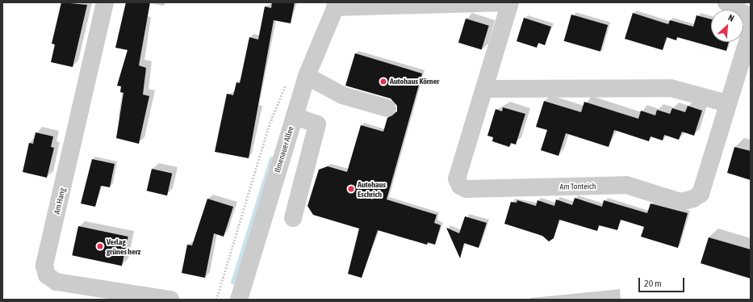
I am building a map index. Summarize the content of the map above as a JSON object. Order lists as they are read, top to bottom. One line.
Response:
{"streets":{"street":["Ilmenauer Allee","Am Tonteich","Am Hang"]},"places":["Autohaus Körner","Autohaus Eschrich","Verlag grünes herz"],"scale_bar":"20 m","north":"top right"}
